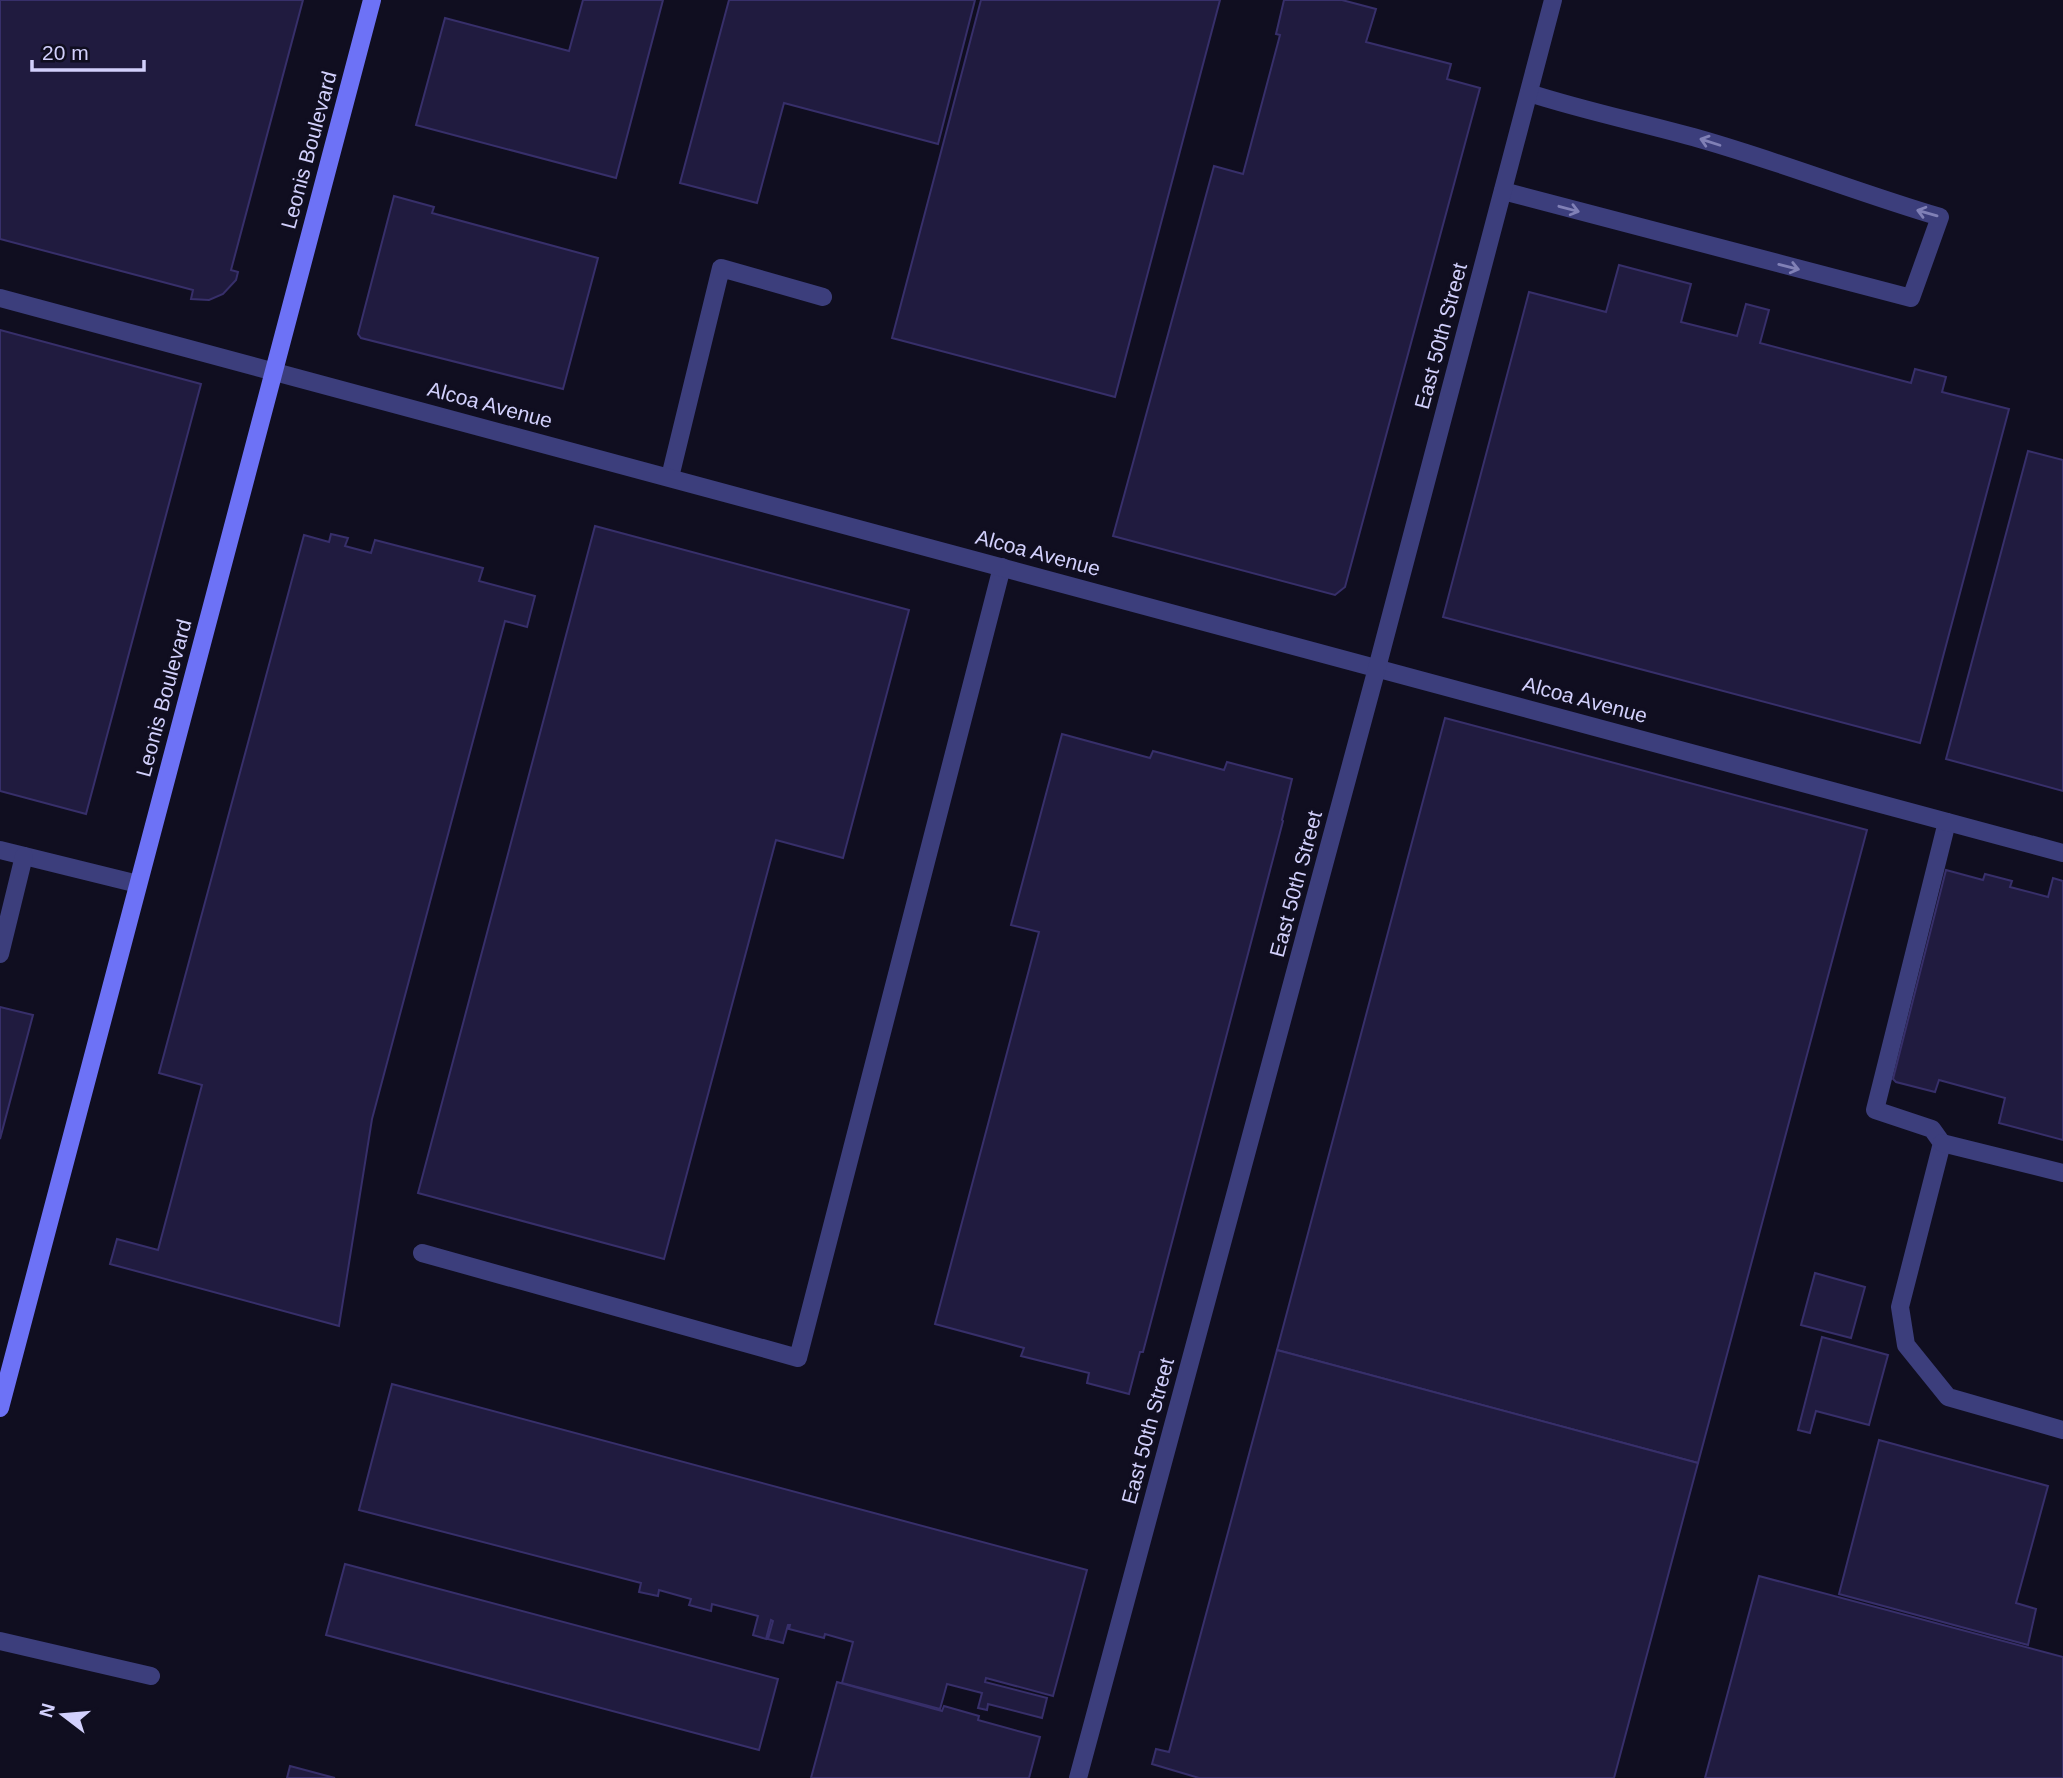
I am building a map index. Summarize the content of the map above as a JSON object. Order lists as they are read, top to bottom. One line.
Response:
{"streets":{"main road":["Leonis Boulevard"],"street":["East 50th Street","Alcoa Avenue"]},"crossings":[["Leonis Boulevard","Alcoa Avenue"],["East 50th Street","Alcoa Avenue"]],"scale_bar":"20 m","north":"left"}
